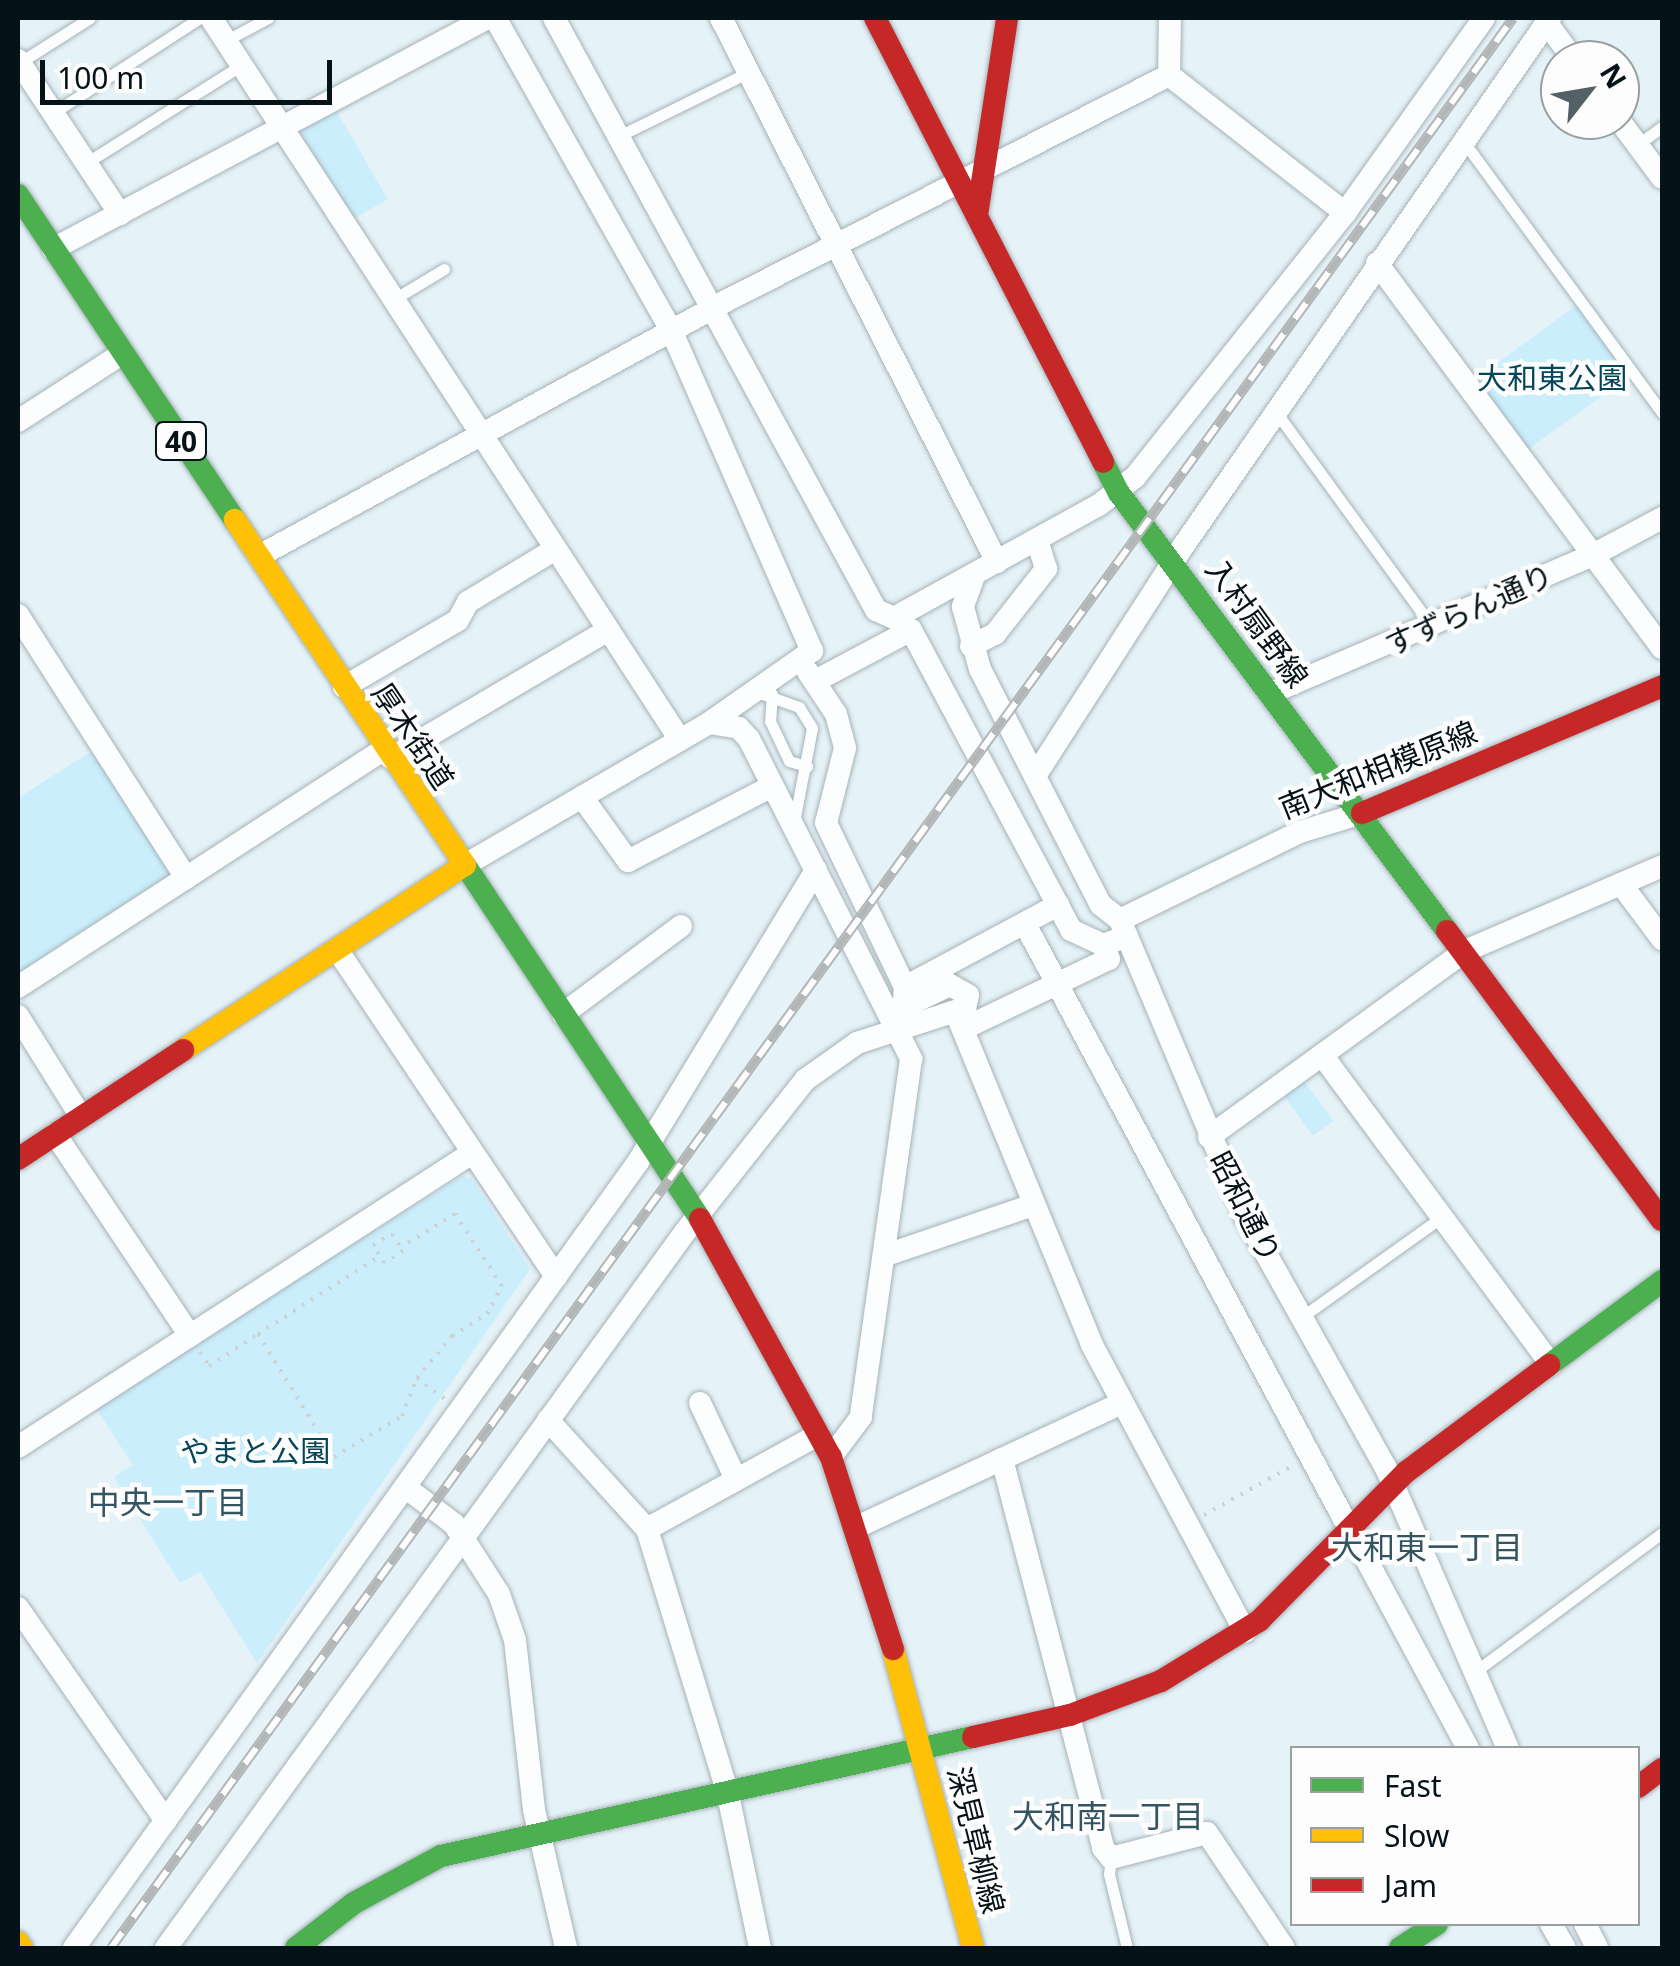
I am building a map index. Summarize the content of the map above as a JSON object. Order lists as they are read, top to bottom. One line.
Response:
{"streets":{"main road":["40","入村扇野線","厚木街道","南大和相模原線","深見草柳線"],"street":["すずらん通り","昭和通り"]},"crossings":[["すずらん通り","入村扇野線"],["入村扇野線","南大和相模原線"],["厚木街道","深見草柳線"],["南大和相模原線","昭和通り"]],"districts":["中央一丁目","大和東一丁目","大和南一丁目"],"parks":["大和東公園","やまと公園"],"legend":["Fast","Slow","Jam"],"scale_bar":"100 m","north":"top right"}
